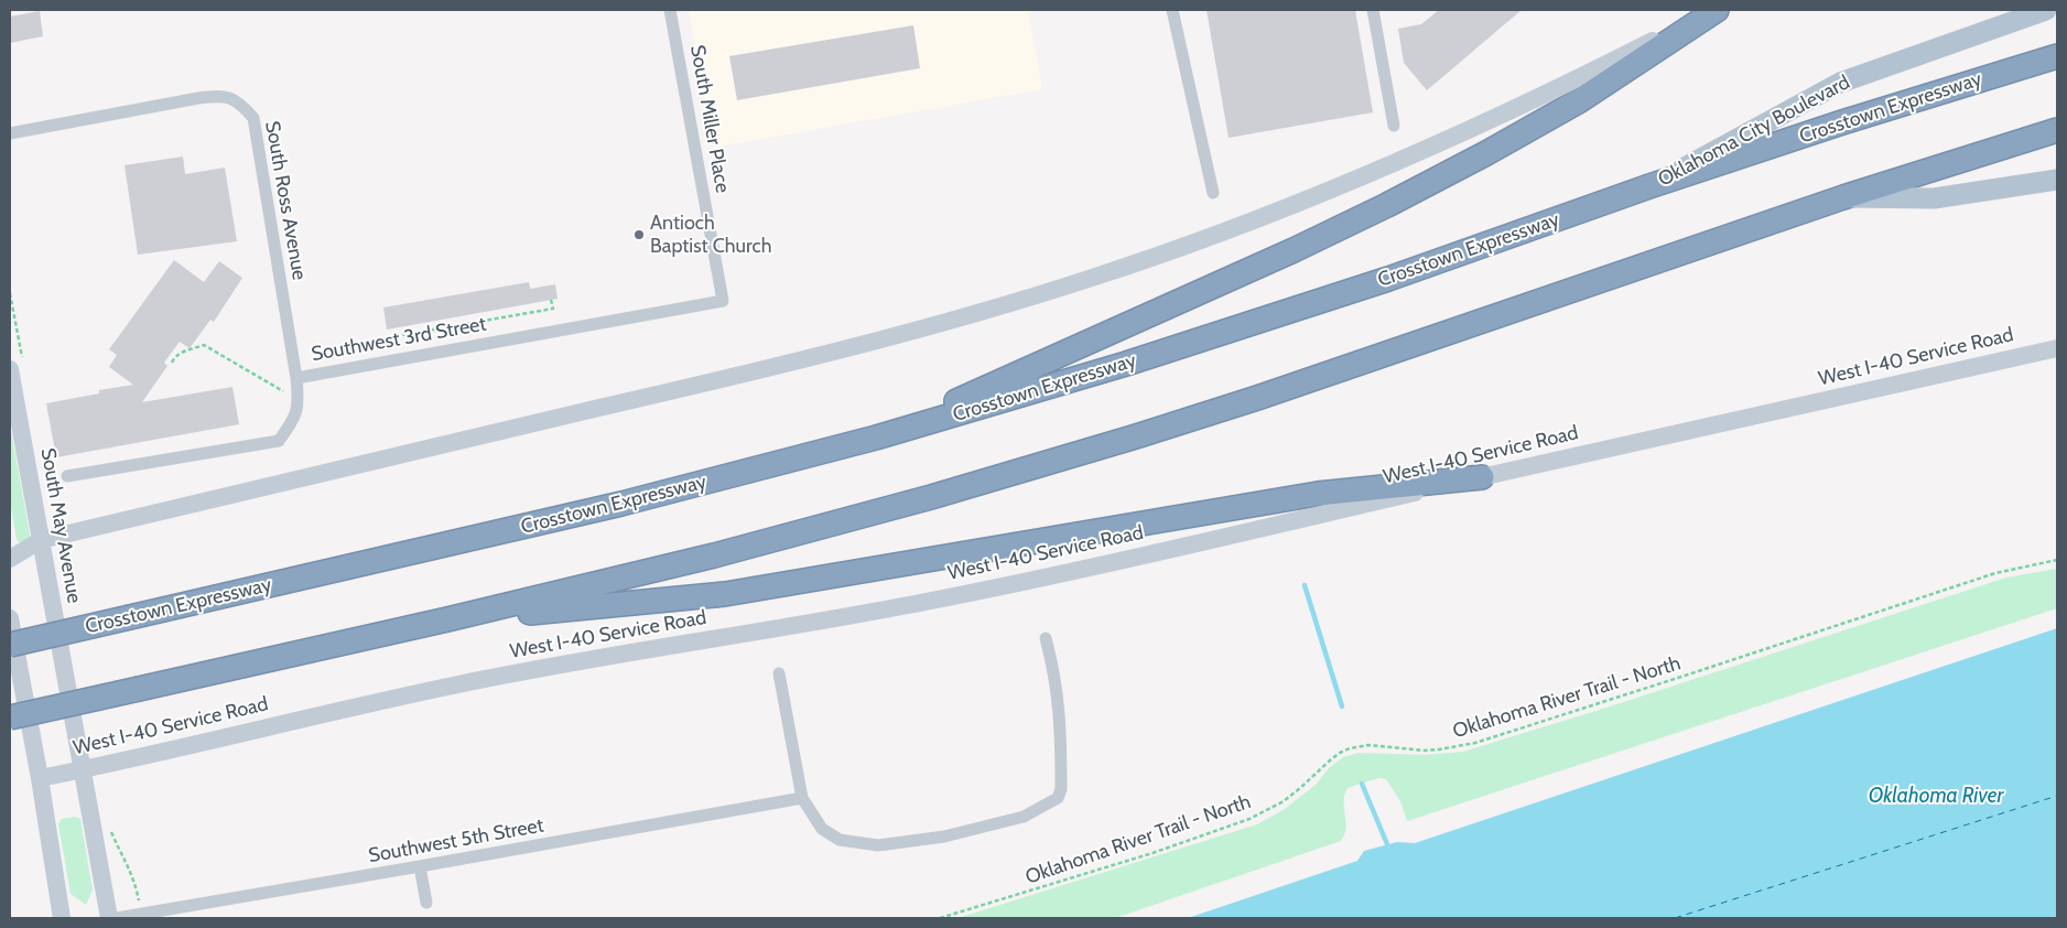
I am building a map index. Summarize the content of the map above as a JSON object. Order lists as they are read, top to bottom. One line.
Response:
{"streets":{"highway":["Crosstown Expressway"],"main road":["Oklahoma City Boulevard","West I-40 Service Road","South May Avenue"],"street":["South Miller Place","South Ross Avenue","Southwest 3rd Street","Southwest 5th Street"],"path":["Oklahoma River Trail - North"]},"crossings":[["Crosstown Expressway","Oklahoma City Boulevard"],["South Miller Place","Southwest 3rd Street"],["South Ross Avenue","Southwest 3rd Street"],["West I-40 Service Road","South May Avenue"]],"water":["Oklahoma River"],"places":["Antioch Baptist Church"]}
